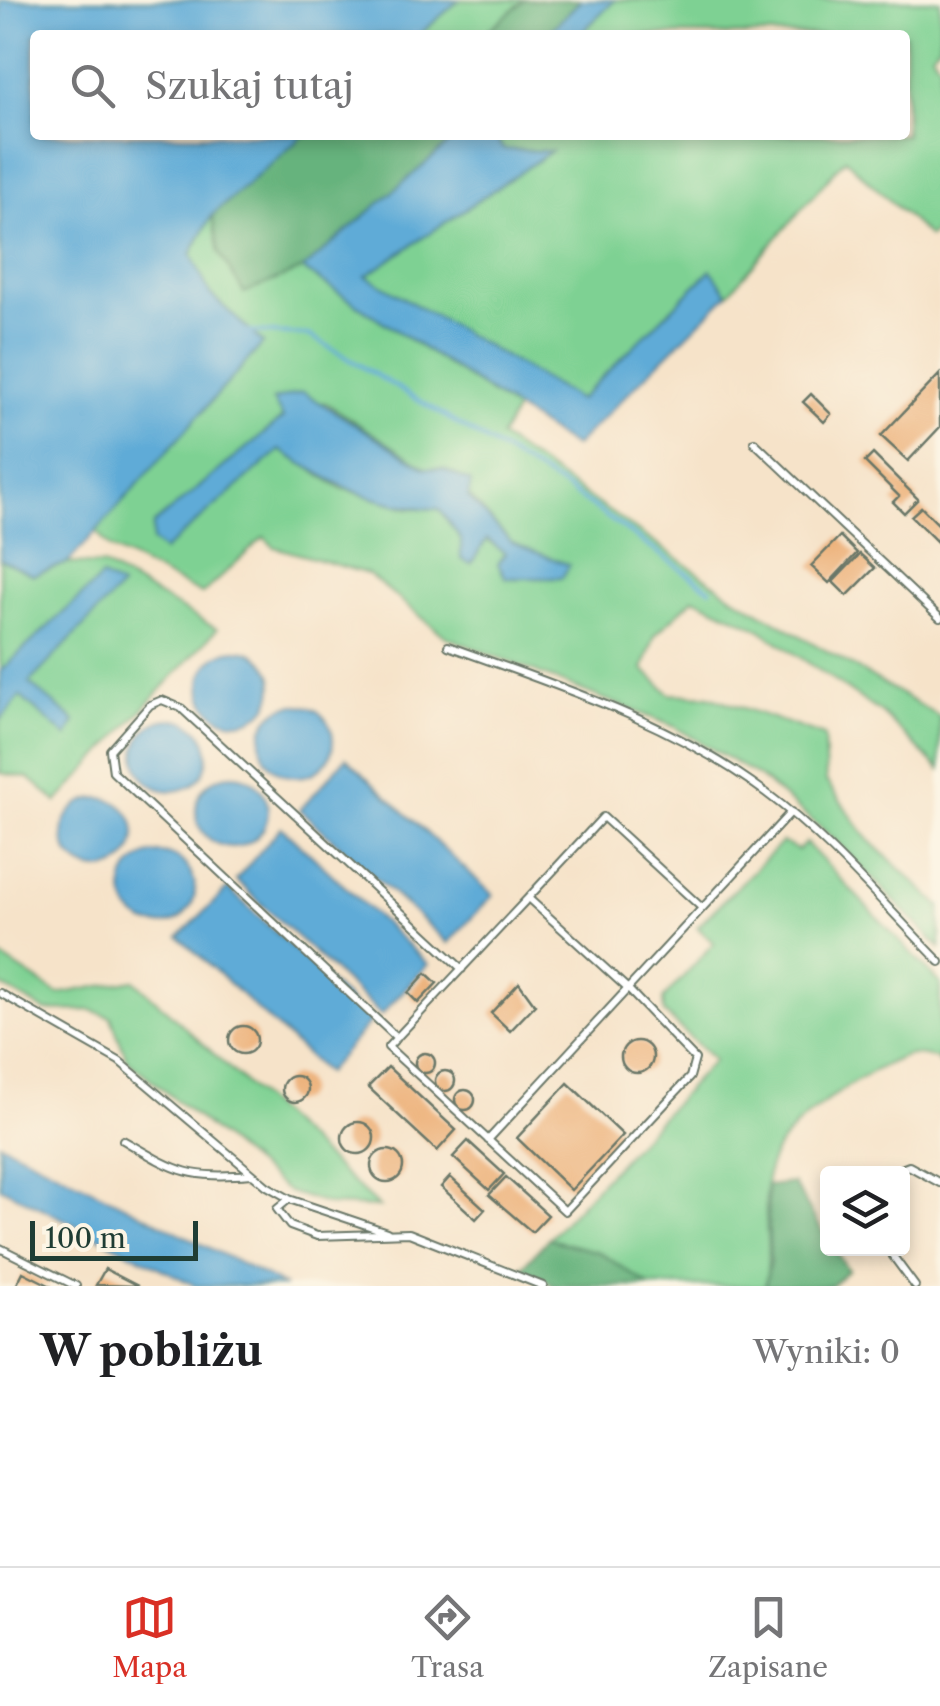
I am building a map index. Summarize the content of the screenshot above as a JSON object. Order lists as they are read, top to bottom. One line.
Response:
{"scale_bar":"100 m","page":{"search":"Szukaj tutaj","scale":"100 m","heading":["W pobliżu","Wyniki: 0"],"nav":["Mapa","Trasa","Zapisane"]}}
